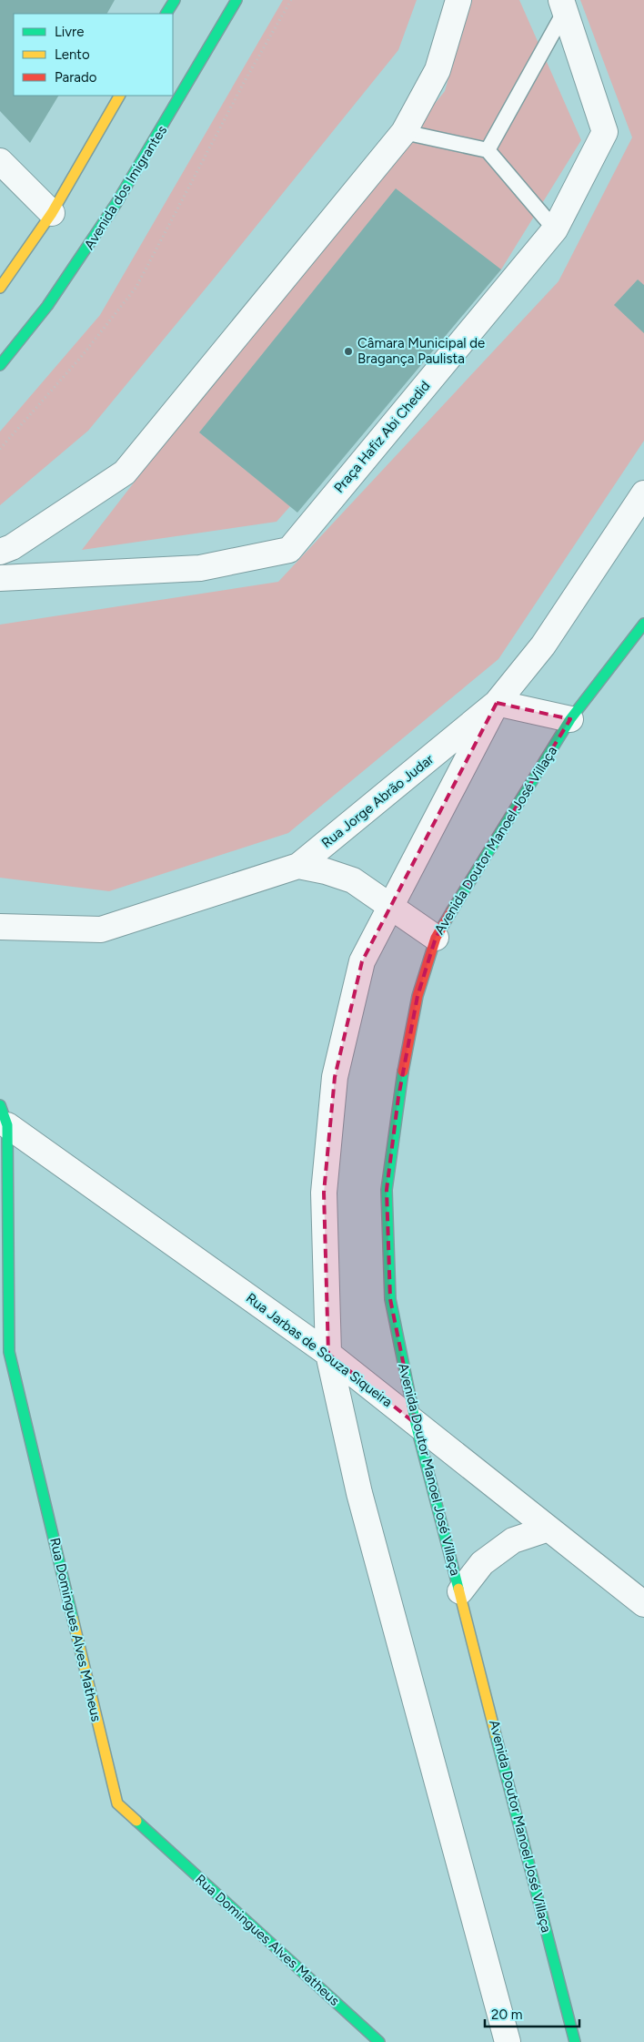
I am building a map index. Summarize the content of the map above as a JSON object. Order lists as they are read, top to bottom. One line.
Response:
{"streets":{"street":["Avenida dos Imigrantes","Praça Hafiz Abi Chedid","Rua Jorge Abrão Judar","Avenida Doutor Manoel José Villaça","Rua Jarbas de Souza Siqueira","Rua Domingues Alves Matheus"]},"crossings":[["Avenida Doutor Manoel José Villaça","Rua Jarbas de Souza Siqueira"],["Rua Jarbas de Souza Siqueira","Rua Domingues Alves Matheus"]],"places":["Câmara Municipal de Bragança Paulista"],"legend":["Livre","Lento","Parado"],"scale_bar":"20 m"}
